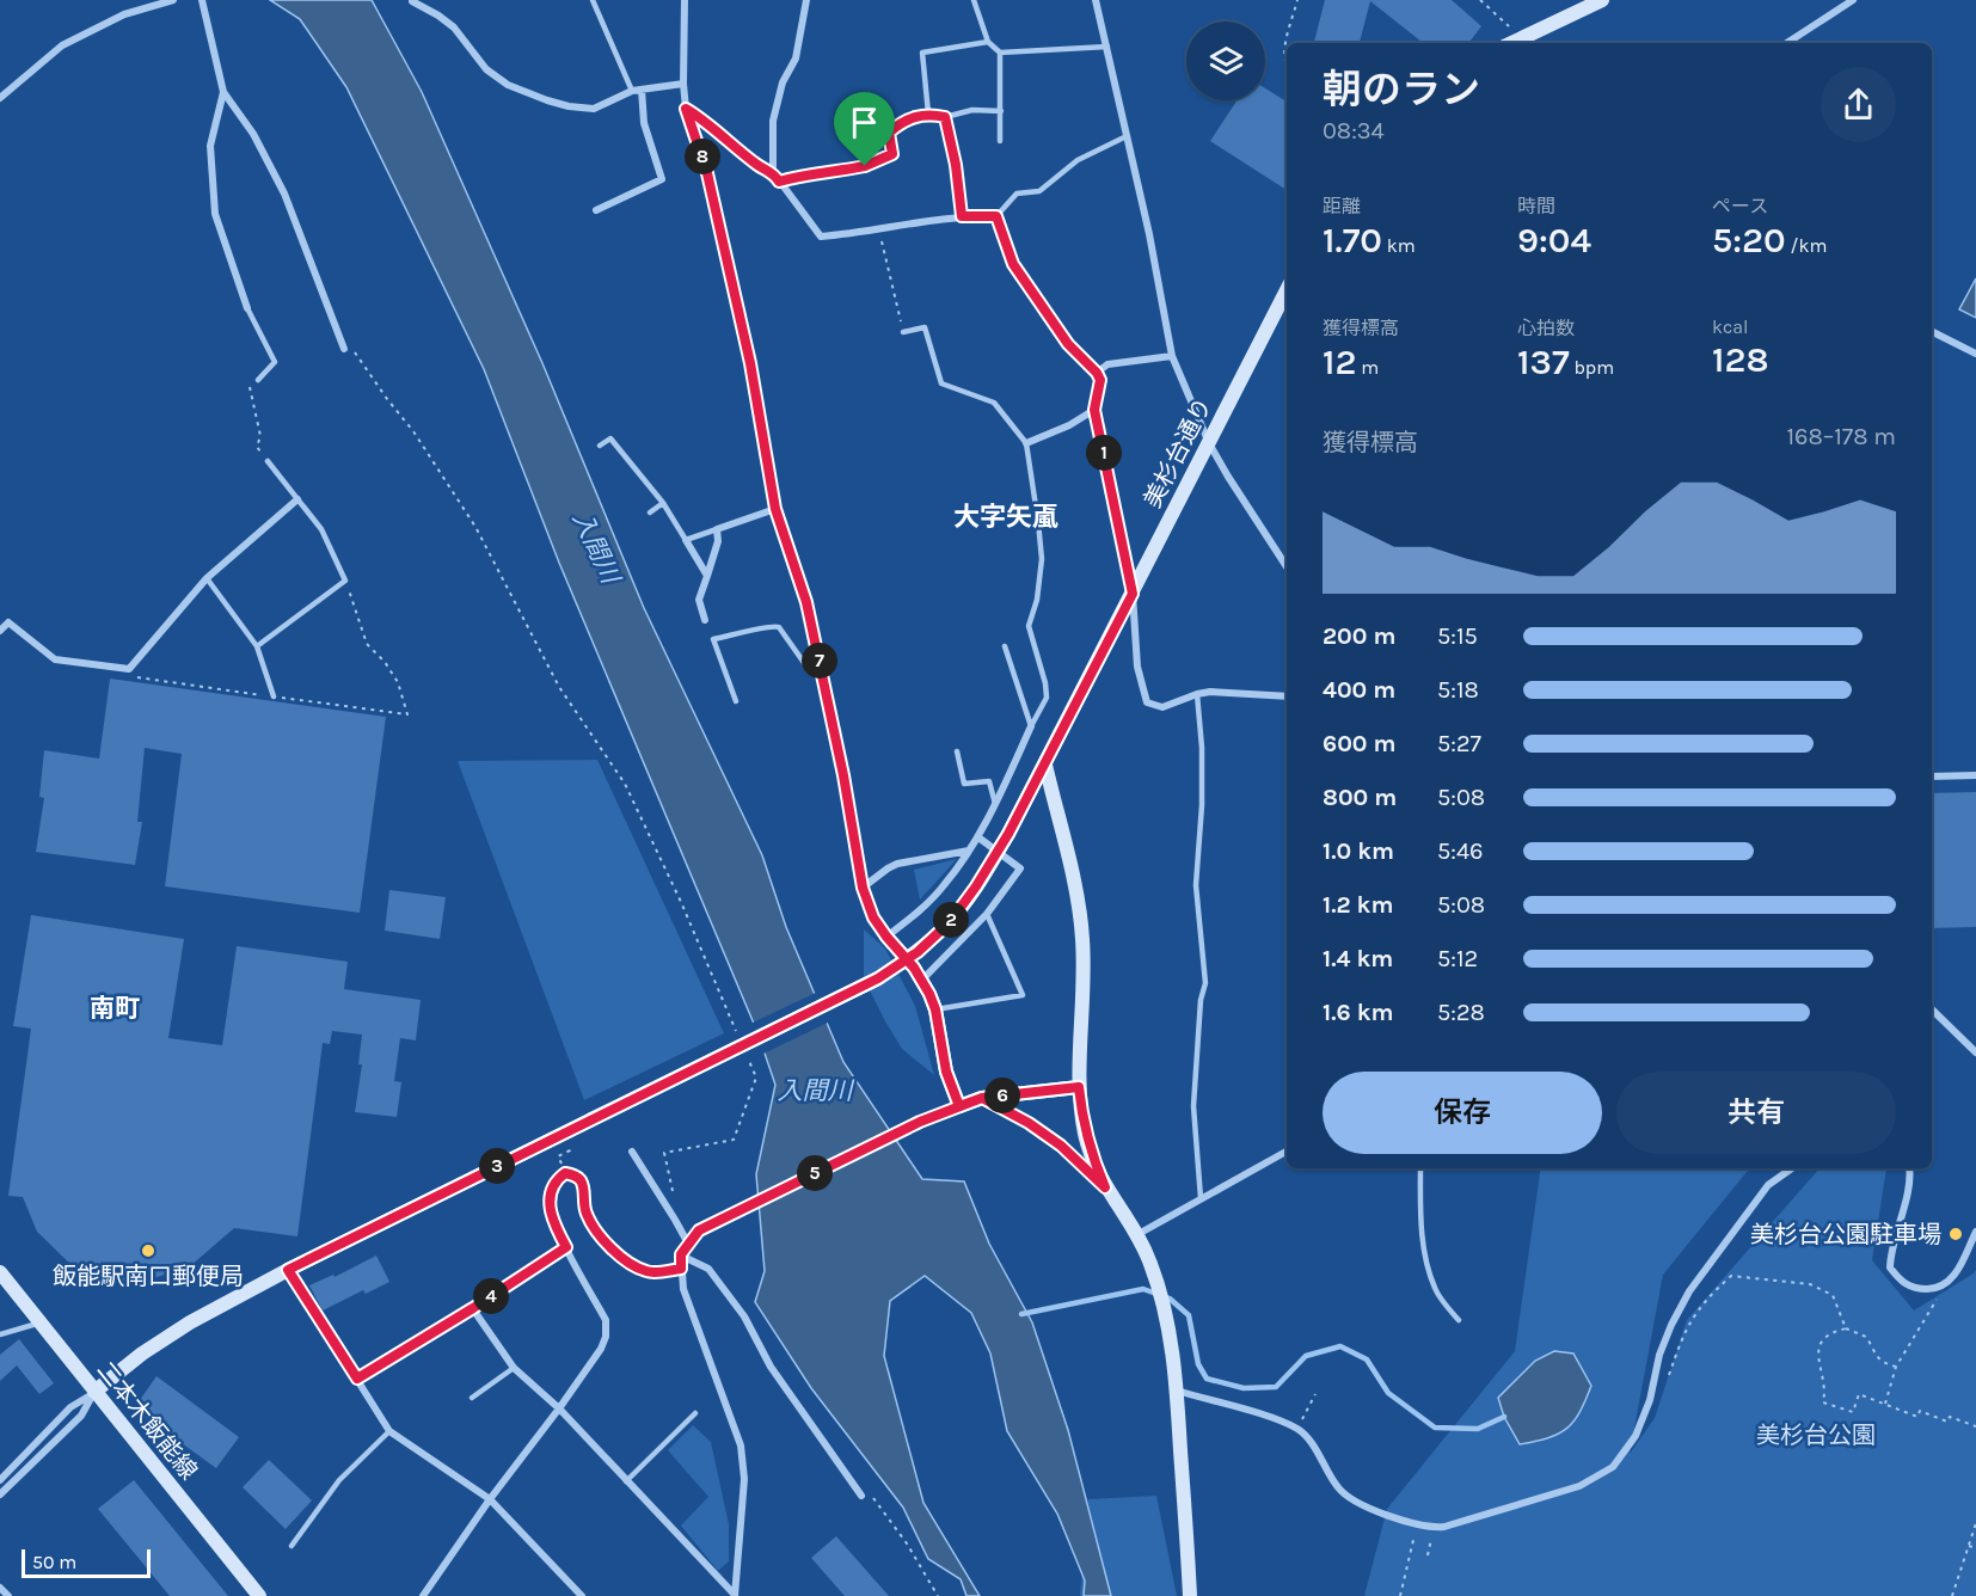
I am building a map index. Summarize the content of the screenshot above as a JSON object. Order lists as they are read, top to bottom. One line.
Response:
{"streets":{"street":["美杉台通り","二本木飯能線"]},"crossings":[["美杉台通り","二本木飯能線"]],"districts":["大字矢颪","南町"],"water":["入間川"],"parks":["美杉台公園"],"places":["美杉台公園駐車場","飯能駅南口郵便局"],"scale_bar":"50 m","page":{"heading":["朝のラン","08:34"],"pins":["8","1","7","2","6","3","5","4"],"stats":[["距離","1.70 km"],["時間","9:04"],["ペース","5:20 /km"],["獲得標高","12 m"],["心拍数","137 bpm"],["kcal","128"]],"chart":["獲得標高","168–178 m"],"list":[{"name":"200 m","note":"5:15"},{"name":"400 m","note":"5:18"},{"name":"600 m","note":"5:27"},{"name":"800 m","note":"5:08"},{"name":"1.0 km","note":"5:46"},{"name":"1.2 km","note":"5:08"},{"name":"1.4 km","note":"5:12"},{"name":"1.6 km","note":"5:28"}],"buttons":["保存","共有"],"scale":"50 m"}}
